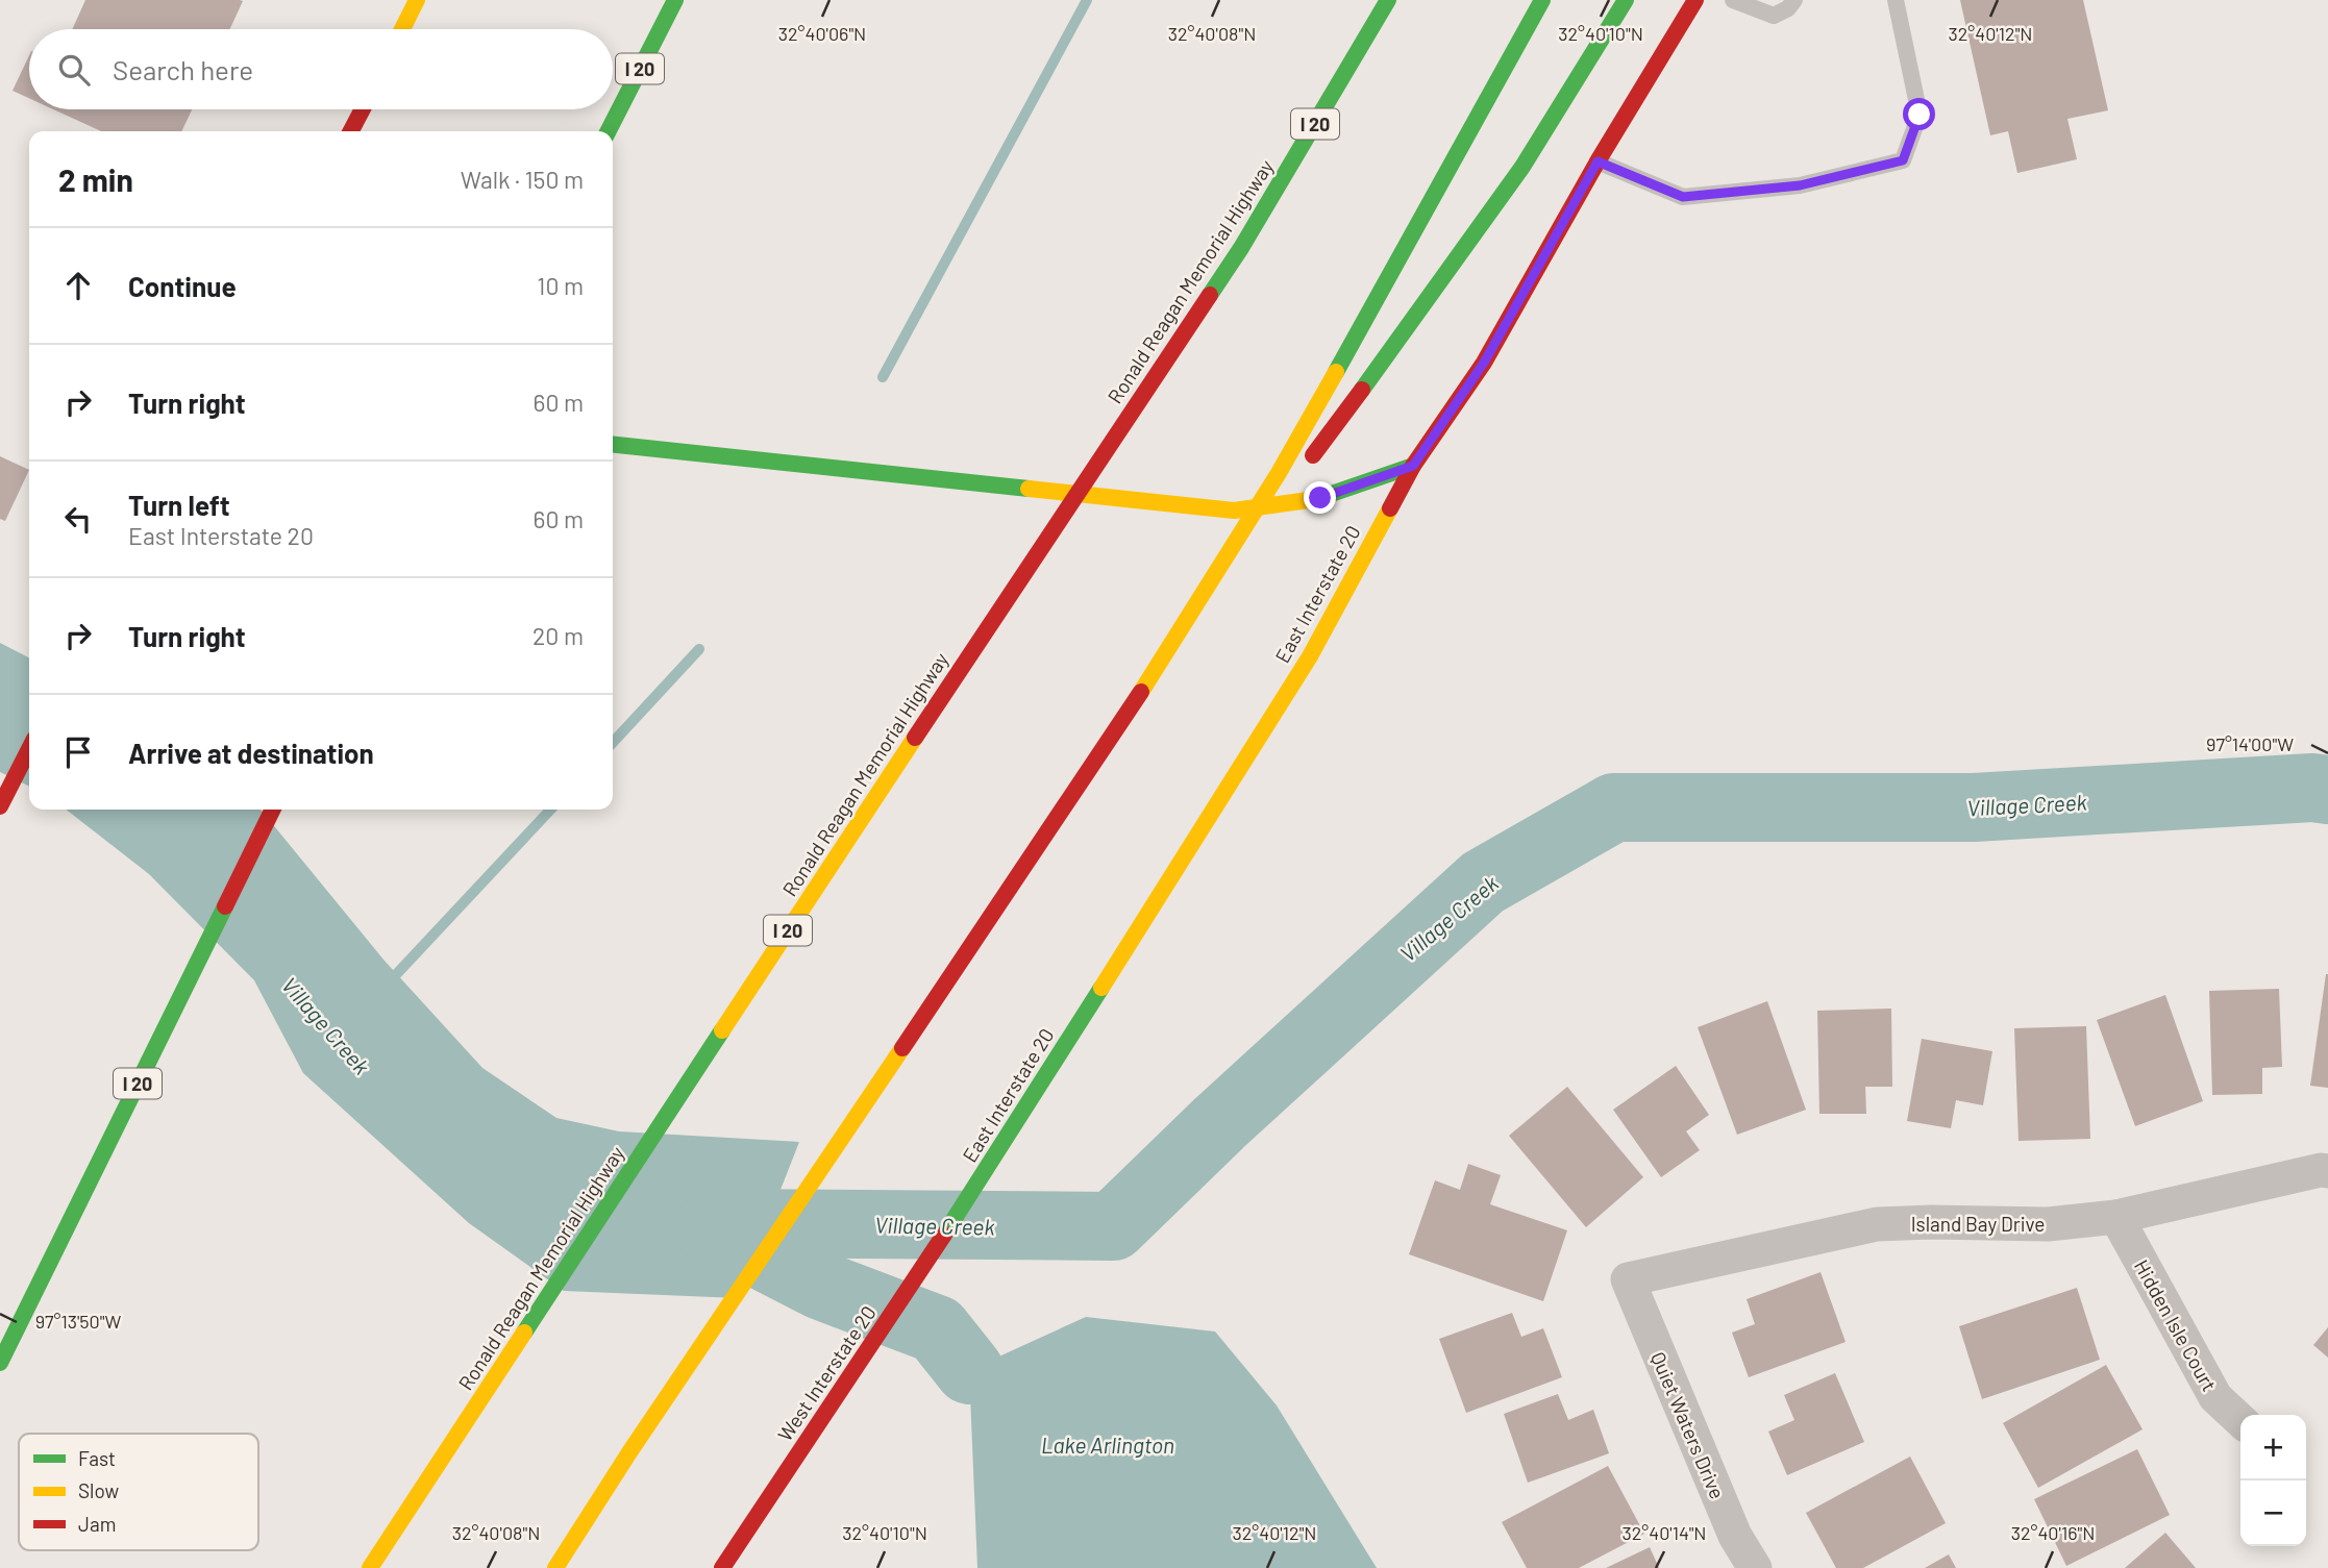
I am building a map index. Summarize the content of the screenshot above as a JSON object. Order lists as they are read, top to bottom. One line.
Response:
{"streets":{"main road":["I 20","Ronald Reagan Memorial Highway","East Interstate 20","West Interstate 20"],"street":["Island Bay Drive","Hidden Isle Court","Quiet Waters Drive"]},"crossings":[["East Interstate 20","West Interstate 20"],["Island Bay Drive","Hidden Isle Court"],["Island Bay Drive","Quiet Waters Drive"]],"water":["Village Creek","Lake Arlington"],"legend":["Fast","Slow","Jam"],"page":{"search":"Search here","heading":["2 min","Walk · 150 m"],"list":[["Continue","10 m"],["Turn right","60 m"],["Turn left","East Interstate 20","60 m"],["Turn right","20 m"],"Arrive at destination"],"map_buttons":["+","−"]},"coordinates":["32°40'06\"N","32°40'08\"N","32°40'10\"N","32°40'12\"N","97°14'00\"W","97°13'50\"W","32°40'14\"N","32°40'16\"N"]}
